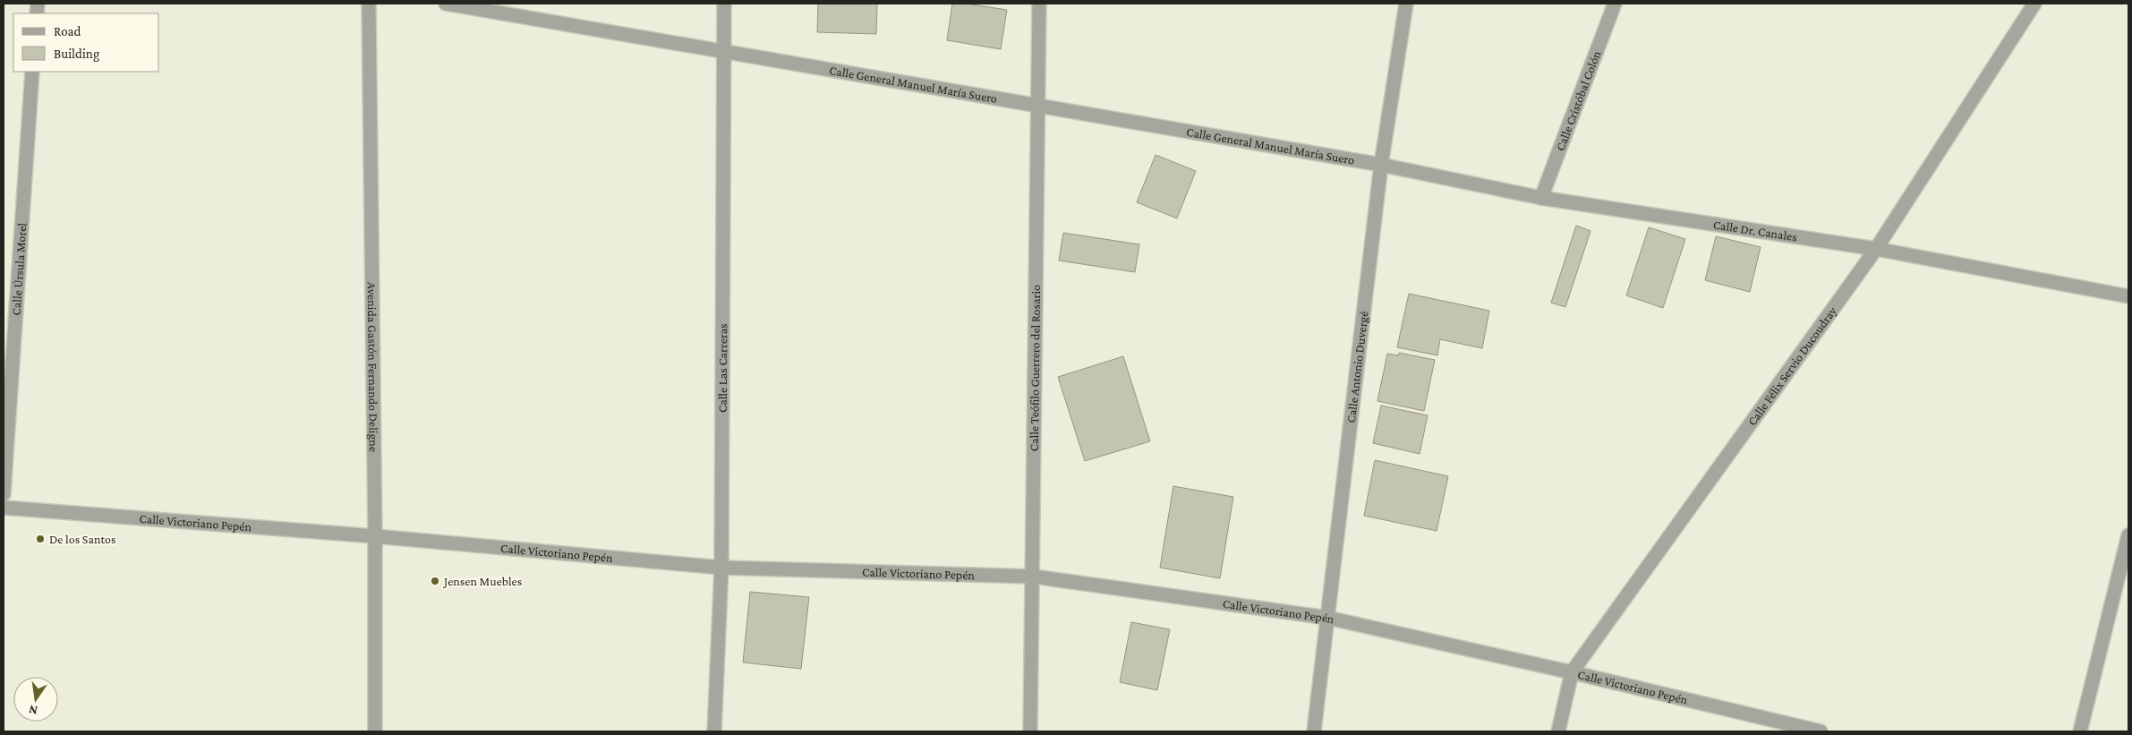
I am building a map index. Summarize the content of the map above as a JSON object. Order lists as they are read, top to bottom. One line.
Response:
{"streets":{"street":["Calle General Manuel María Suero","Calle Cristóbal Colón","Calle Dr. Canales","Calle Úrsula Morel","Calle Félix Servio Ducoudray","Avenida Gastón Fernando Deligne","Calle Antonio Duvergé","Calle Las Carreras","Calle Teófilo Guerrero del Rosario","Calle Victoriano Pepén"]},"crossings":[["Calle General Manuel María Suero","Calle Dr. Canales"],["Calle General Manuel María Suero","Calle Antonio Duvergé"],["Calle General Manuel María Suero","Calle Las Carreras"],["Calle General Manuel María Suero","Calle Teófilo Guerrero del Rosario"],["Calle Cristóbal Colón","Calle Dr. Canales"],["Calle Dr. Canales","Calle Félix Servio Ducoudray"],["Calle Dr. Canales","Calle Antonio Duvergé"],["Calle Félix Servio Ducoudray","Calle Victoriano Pepén"],["Avenida Gastón Fernando Deligne","Calle Victoriano Pepén"],["Calle Antonio Duvergé","Calle Victoriano Pepén"],["Calle Las Carreras","Calle Victoriano Pepén"],["Calle Teófilo Guerrero del Rosario","Calle Victoriano Pepén"]],"places":["De los Santos","Jensen Muebles"],"legend":["Road","Building"],"north":"bottom"}
